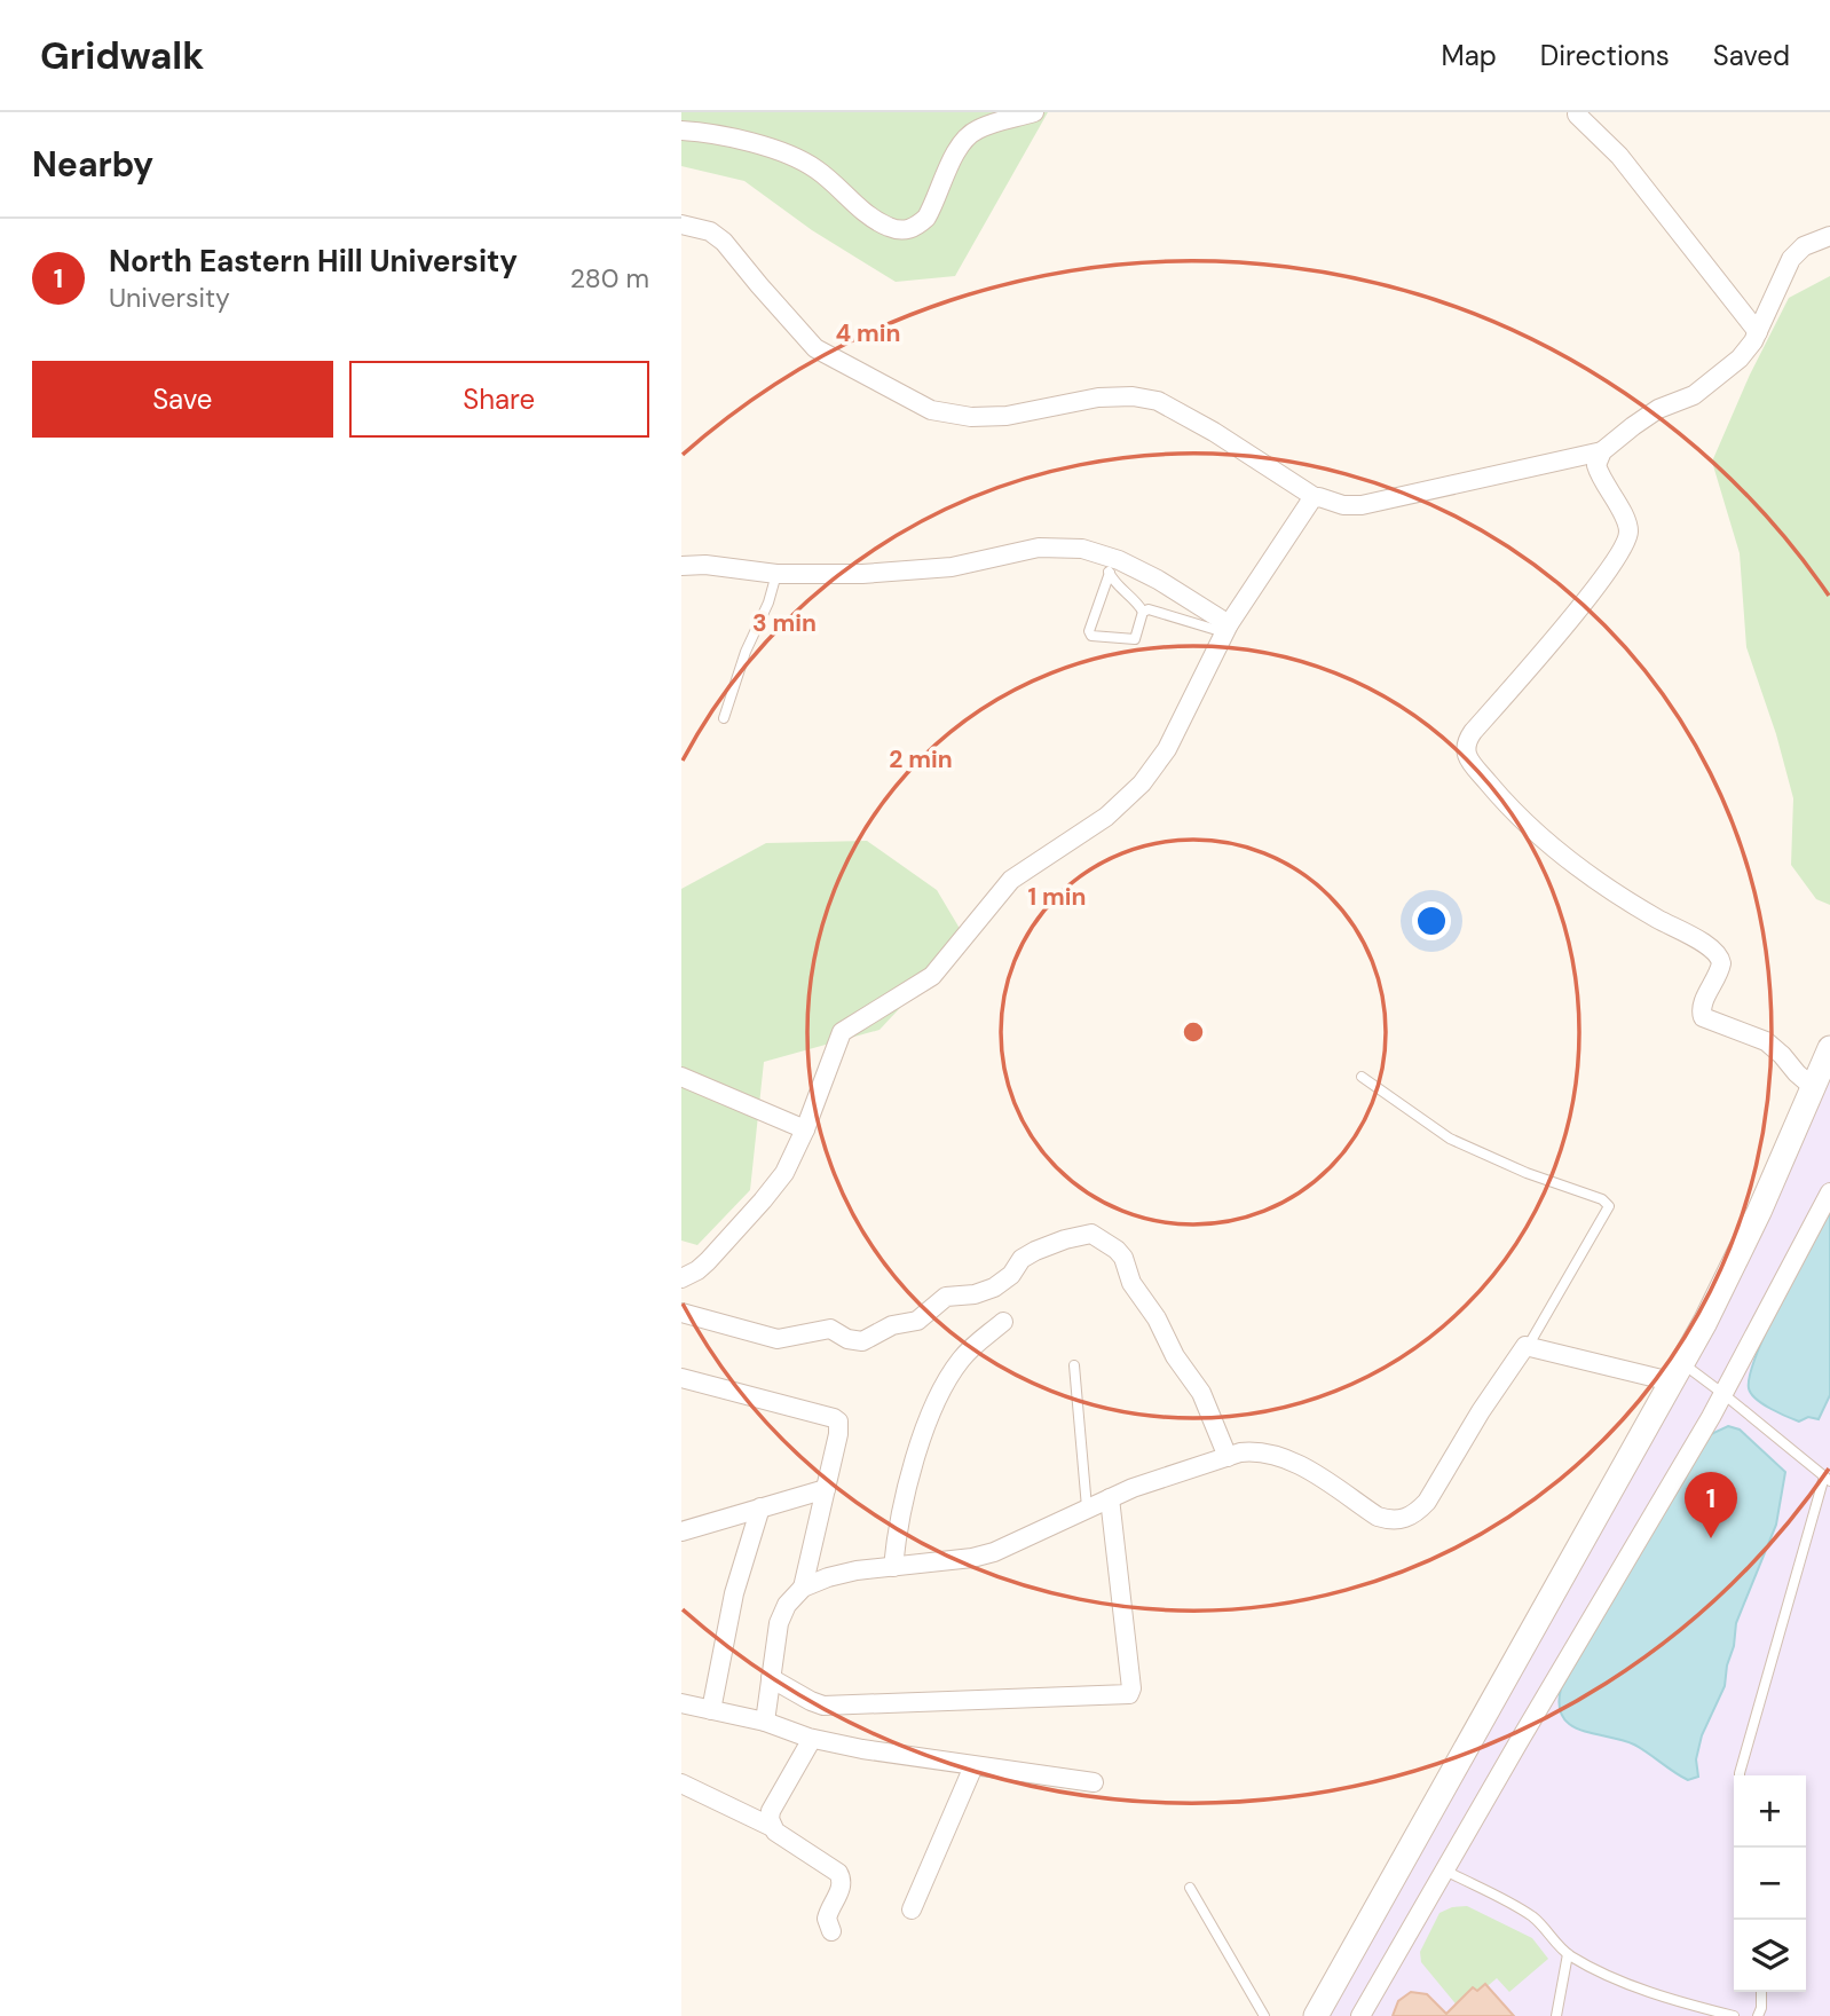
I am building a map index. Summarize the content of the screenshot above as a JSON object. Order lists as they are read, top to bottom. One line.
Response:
{"page":{"header":"Gridwalk","nav":["Map","Directions","Saved"],"heading":"Nearby","list":[{"mark":"1","name":"North Eastern Hill University","note":"University","value":"280 m"}],"buttons":["Save","Share"],"pins":"1","map_buttons":["+","−"]},"rings":["4 min","3 min","2 min","1 min"]}
